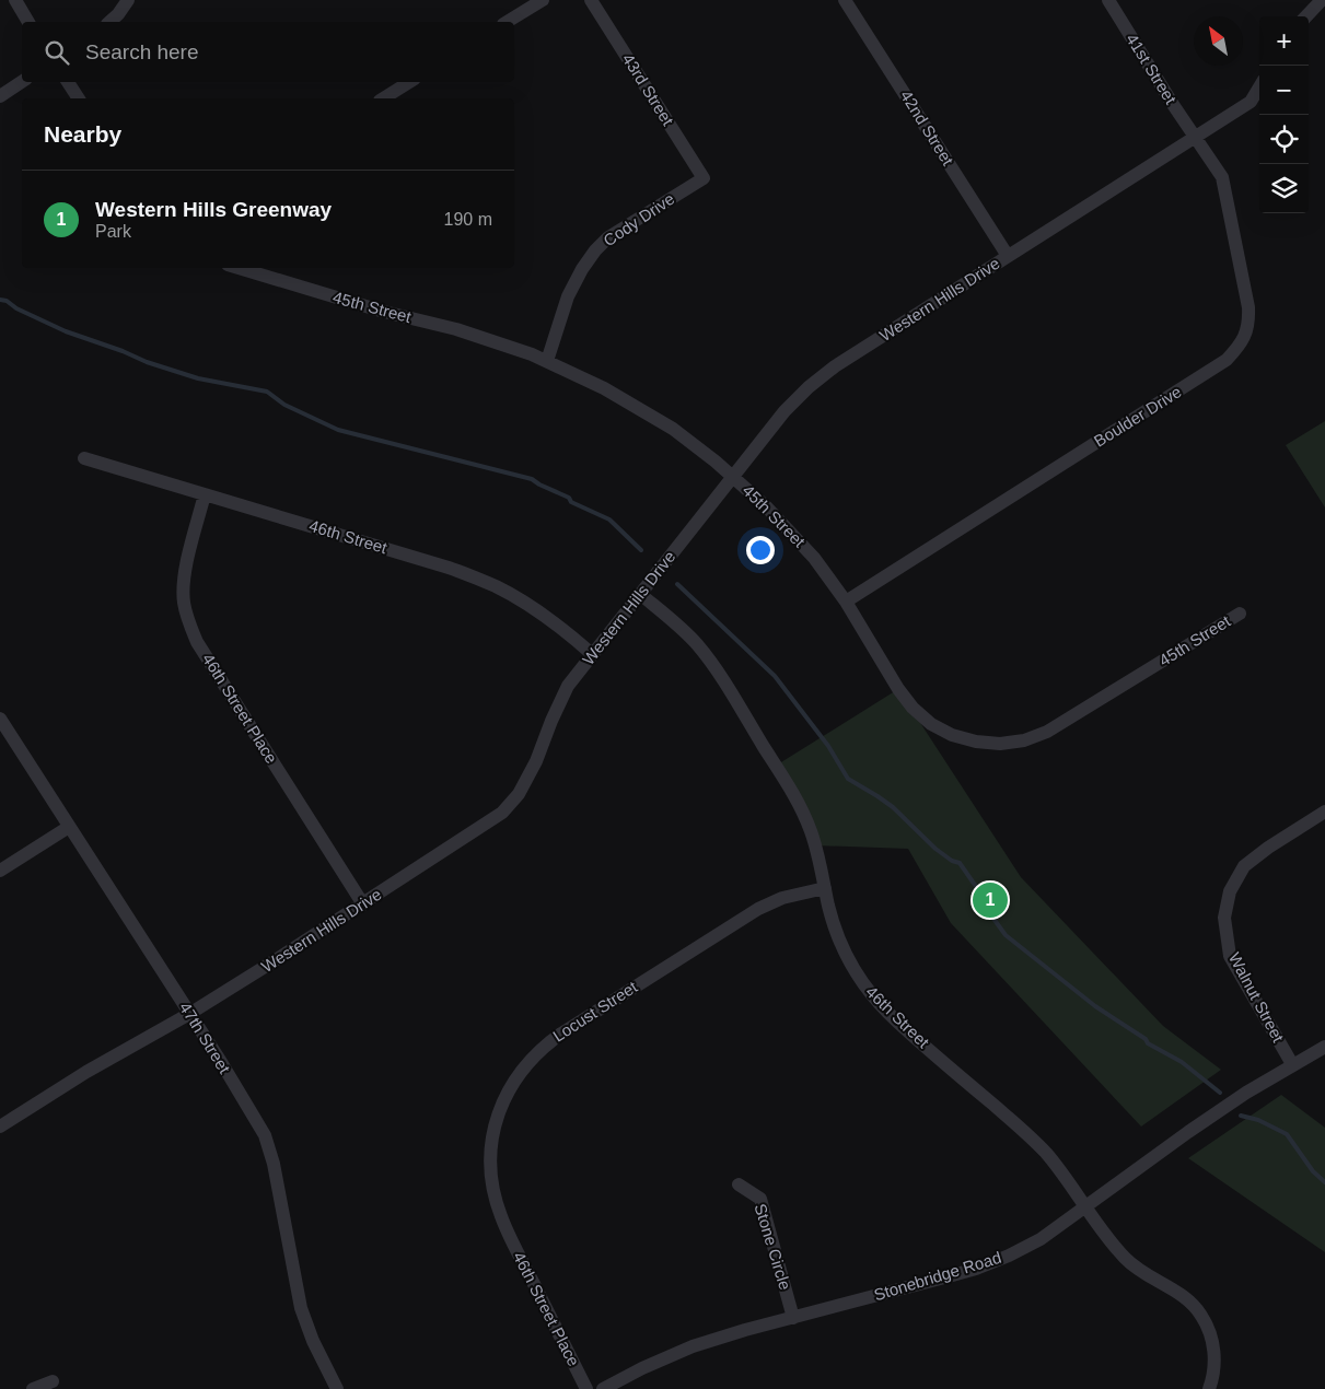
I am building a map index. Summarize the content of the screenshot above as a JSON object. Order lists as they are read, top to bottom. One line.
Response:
{"streets":{"street":["41st Street","43rd Street","42nd Street","Cody Drive","Western Hills Drive","45th Street","Boulder Drive","46th Street","46th Street Place","Walnut Street","Locust Street","47th Street","Stone Circle","Stonebridge Road"]},"crossings":[["41st Street","Western Hills Drive"],["41st Street","Boulder Drive"],["43rd Street","Cody Drive"],["42nd Street","Western Hills Drive"],["Cody Drive","45th Street"],["Western Hills Drive","45th Street"],["Western Hills Drive","Boulder Drive"],["Western Hills Drive","46th Street"],["Western Hills Drive","46th Street Place"],["Western Hills Drive","47th Street"],["45th Street","Boulder Drive"],["46th Street","46th Street Place"],["46th Street","Locust Street"],["46th Street","Stonebridge Road"],["46th Street Place","Locust Street"],["Walnut Street","Stonebridge Road"],["Stone Circle","Stonebridge Road"]],"north":"top left","page":{"map_buttons":["+","−"],"search":"Search here","heading":"Nearby","list":[{"mark":"1","name":"Western Hills Greenway","note":"Park","value":"190 m"}],"pins":"1"}}
